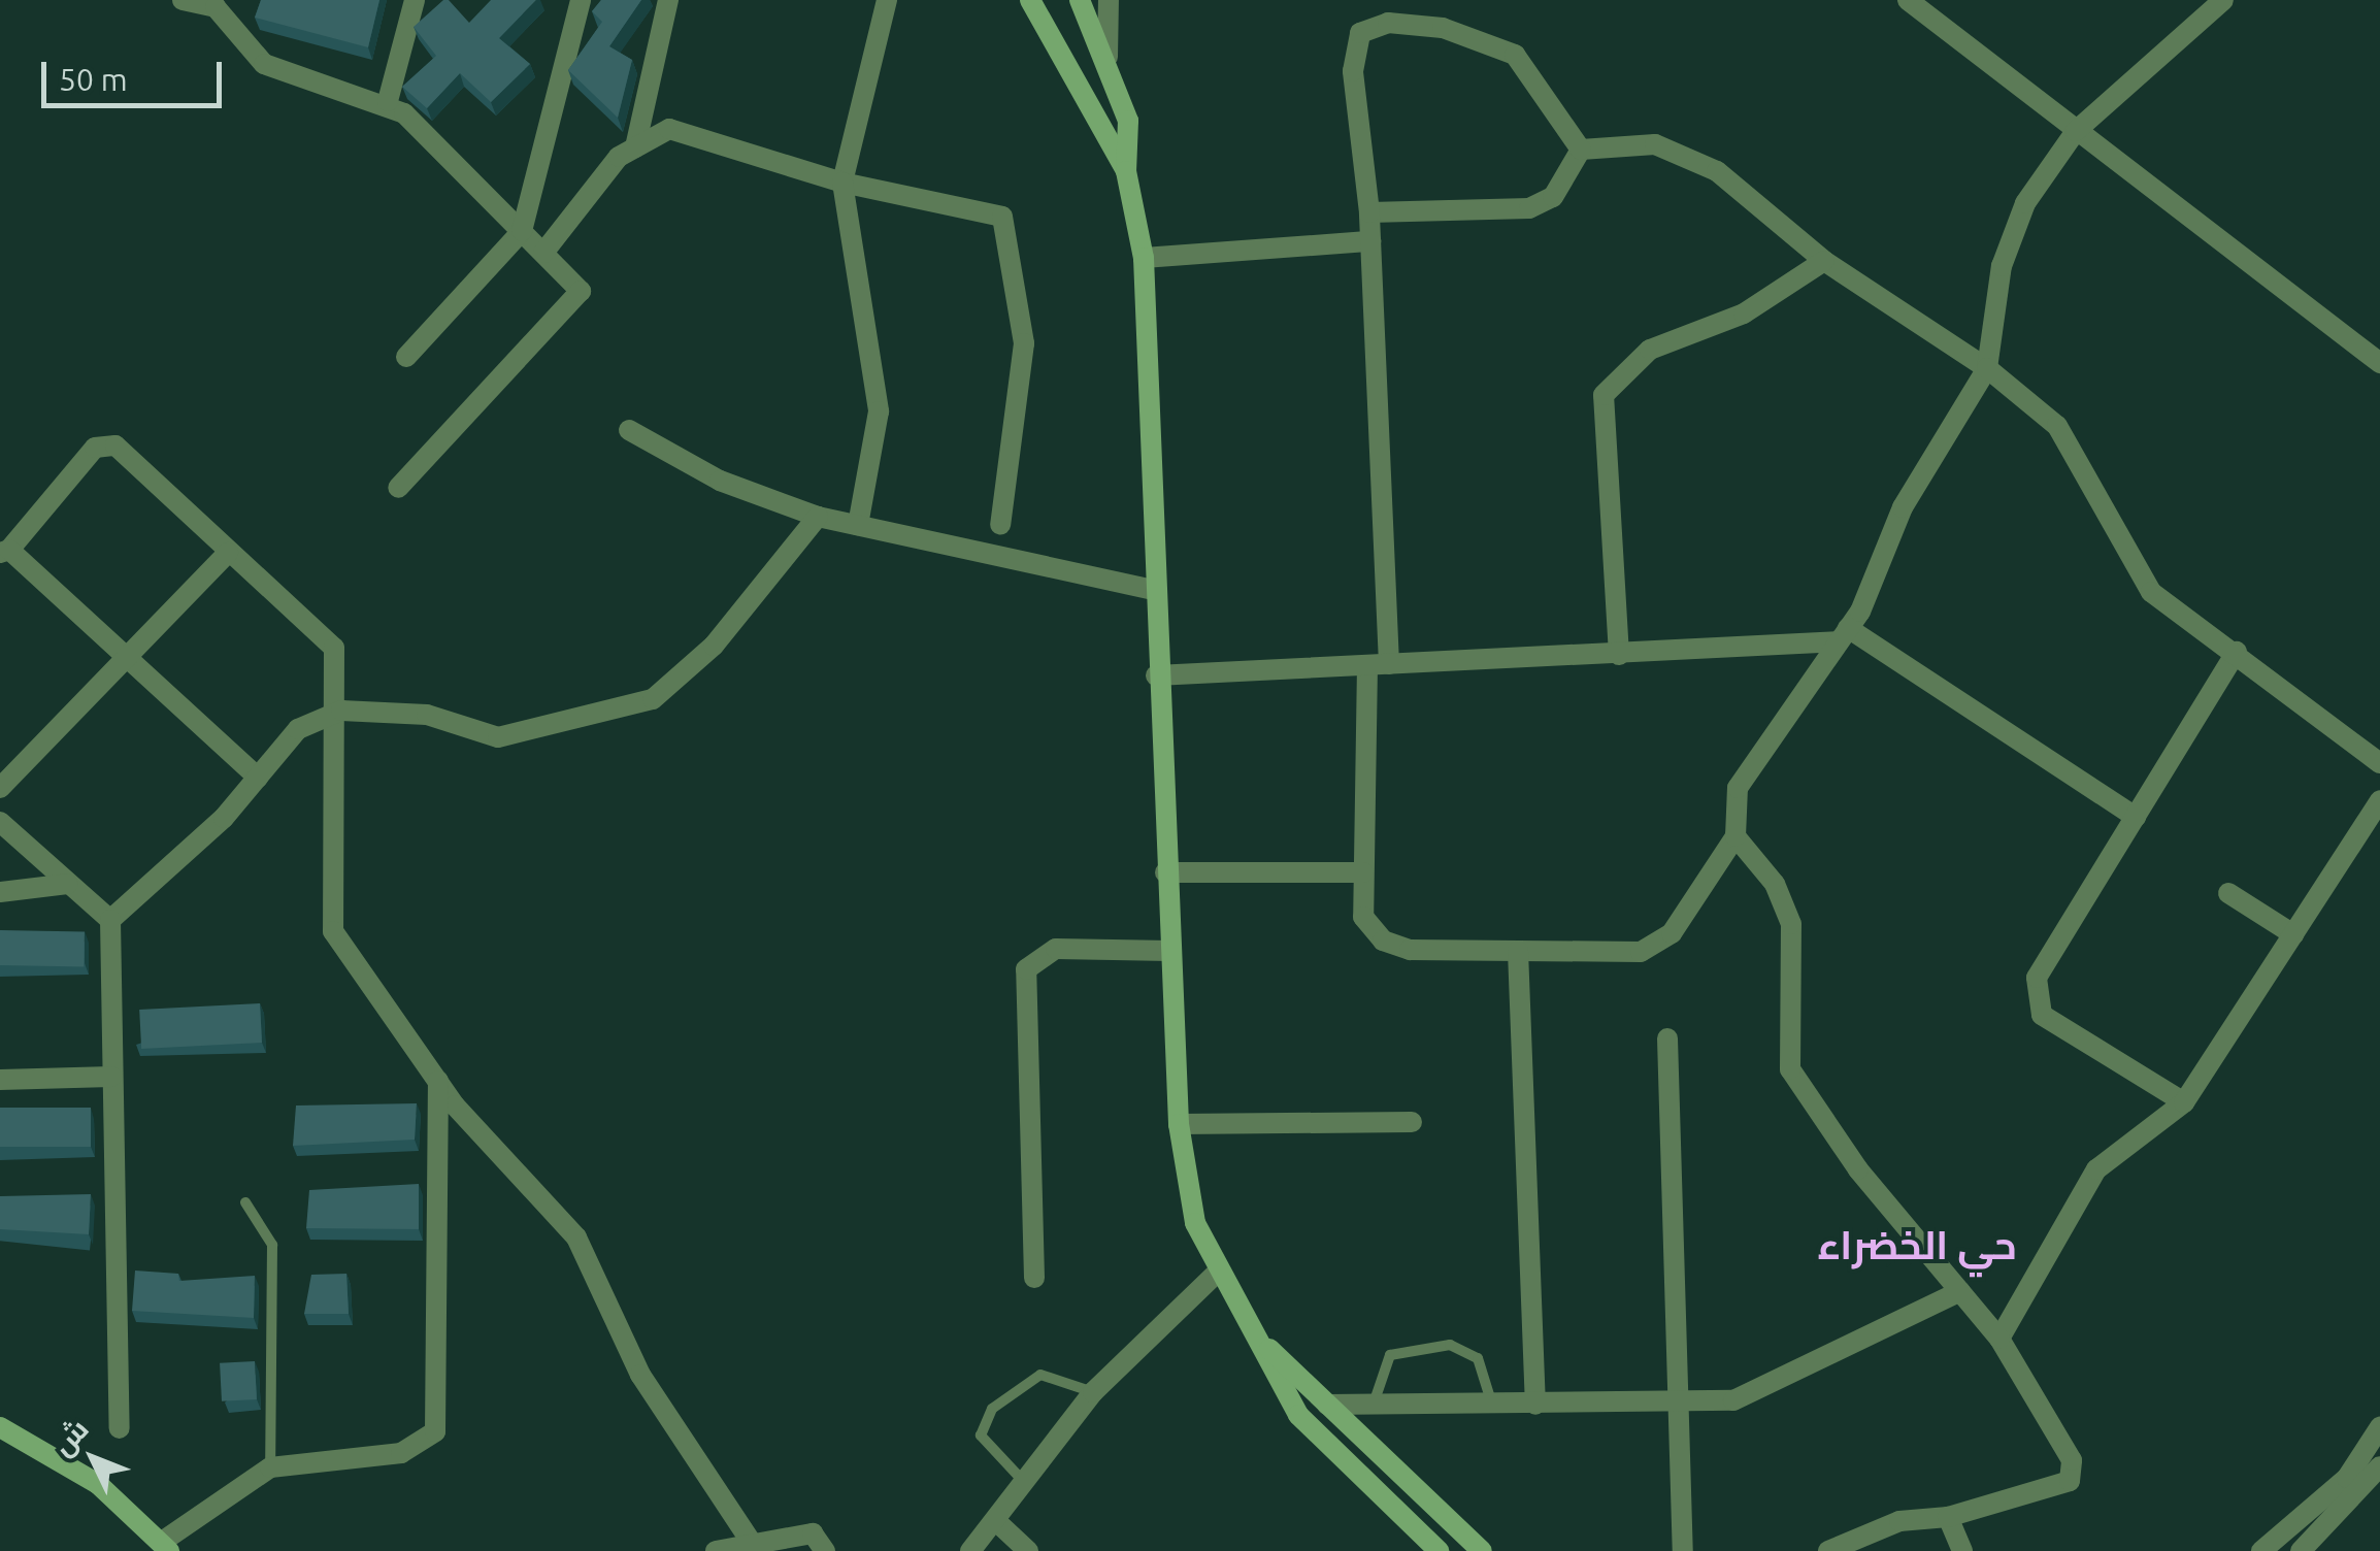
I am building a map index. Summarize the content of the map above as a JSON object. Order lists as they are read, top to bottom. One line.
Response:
{"districts":["حي الخضراء"],"scale_bar":"50 m","north":"top left"}
